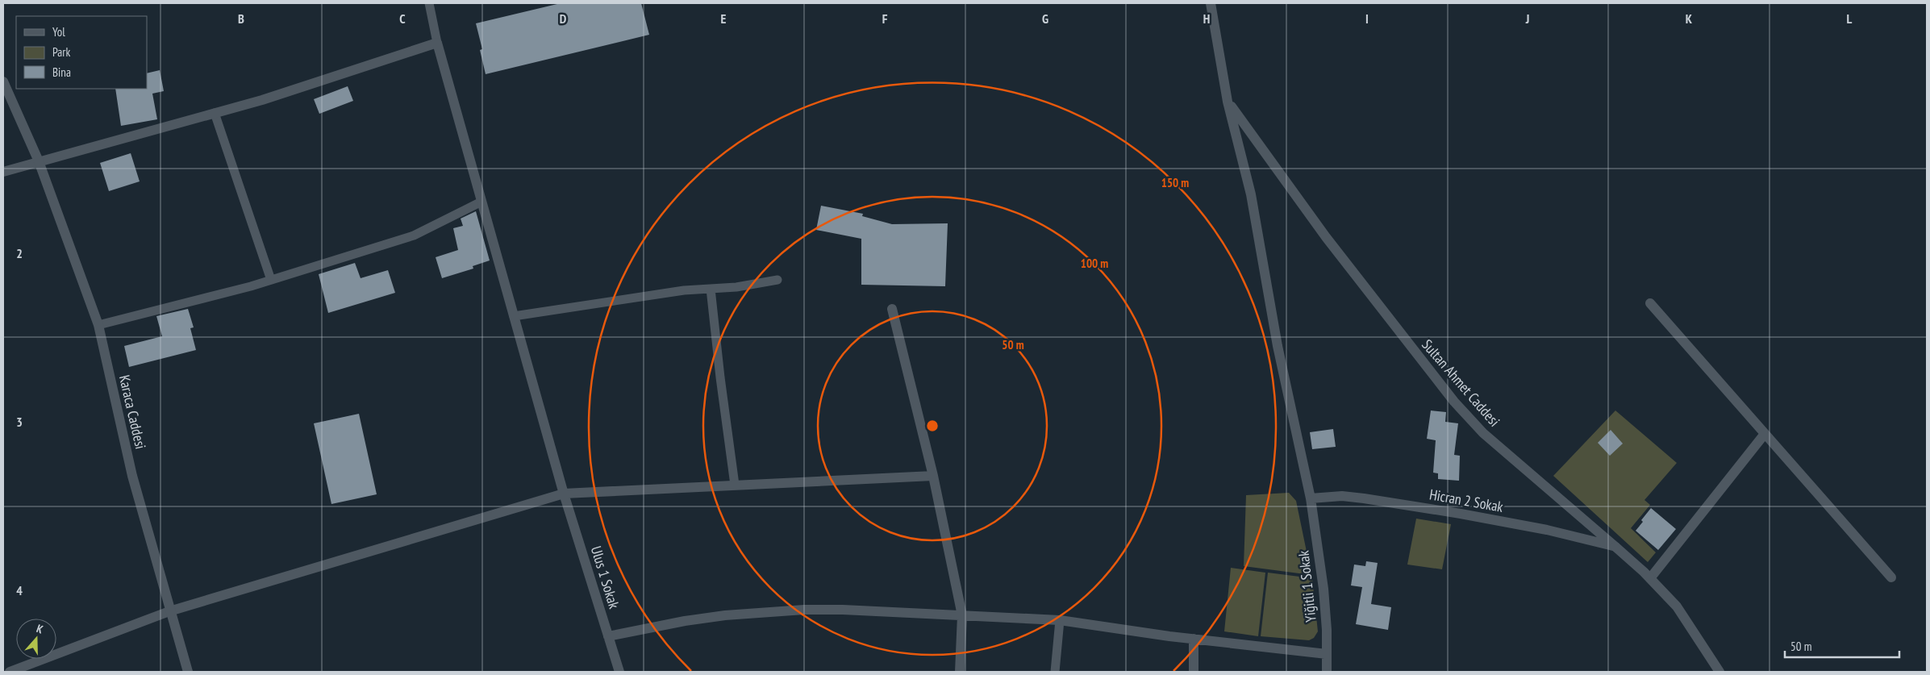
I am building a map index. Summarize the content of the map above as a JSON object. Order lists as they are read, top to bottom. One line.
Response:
{"streets":{"street":["Sultan Ahmet Caddesi","Karaca Caddesi","Hicran 2 Sokak","Ulus 1 Sokak","Yiğitli 1 Sokak"]},"crossings":[["Sultan Ahmet Caddesi","Hicran 2 Sokak"],["Sultan Ahmet Caddesi","Yiğitli 1 Sokak"],["Hicran 2 Sokak","Yiğitli 1 Sokak"]],"legend":["Yol","Park","Bina"],"scale_bar":"50 m","north":"top","grid":{"columns":["B","C","D","E","F","G","H","I","J","K","L"],"rows":["2","3","4"]},"rings":["150 m","100 m","50 m"]}
